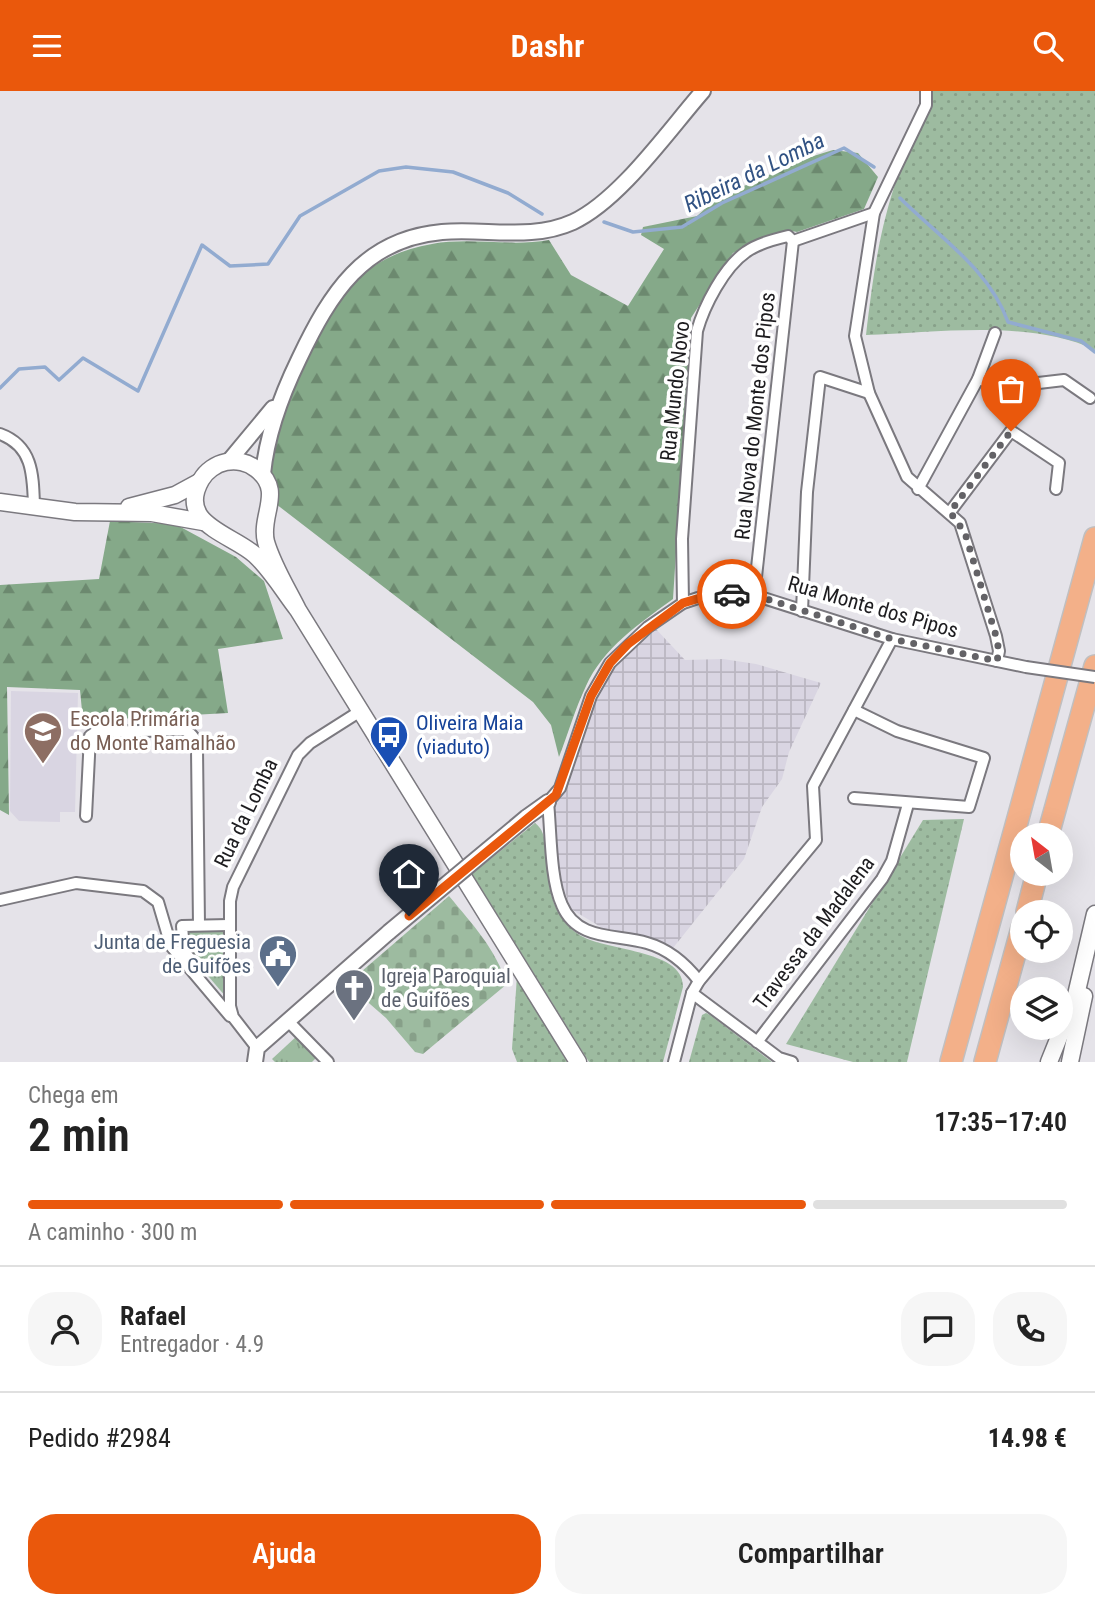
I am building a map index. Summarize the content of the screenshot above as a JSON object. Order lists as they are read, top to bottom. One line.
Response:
{"streets":{"street":["Rua Mundo Novo","Rua Nova do Monte dos Pipos","Rua Monte dos Pipos","Rua da Lomba","Travessa da Madalena"]},"crossings":[["Rua Mundo Novo","Rua Nova do Monte dos Pipos"],["Rua Mundo Novo","Rua Monte dos Pipos"],["Rua Nova do Monte dos Pipos","Rua Monte dos Pipos"]],"water":["Ribeira da Lomba"],"places":{"school or university":["Escola Primária do Monte Ramalhão"],"bus stop":["Oliveira Maia (viaduto)"],"public building":["Junta de Freguesia de Guifões"],"church":["Igreja Paroquial de Guifões"]},"north":"top left","page":{"header":"Dashr","heading":["2 min","Chega em","17:35–17:40"],"panel":["Rafael","Entregador · 4.9","Pedido #2984","14.98 €"],"bar":"A caminho · 300 m","buttons":["Ajuda","Compartilhar"]}}
